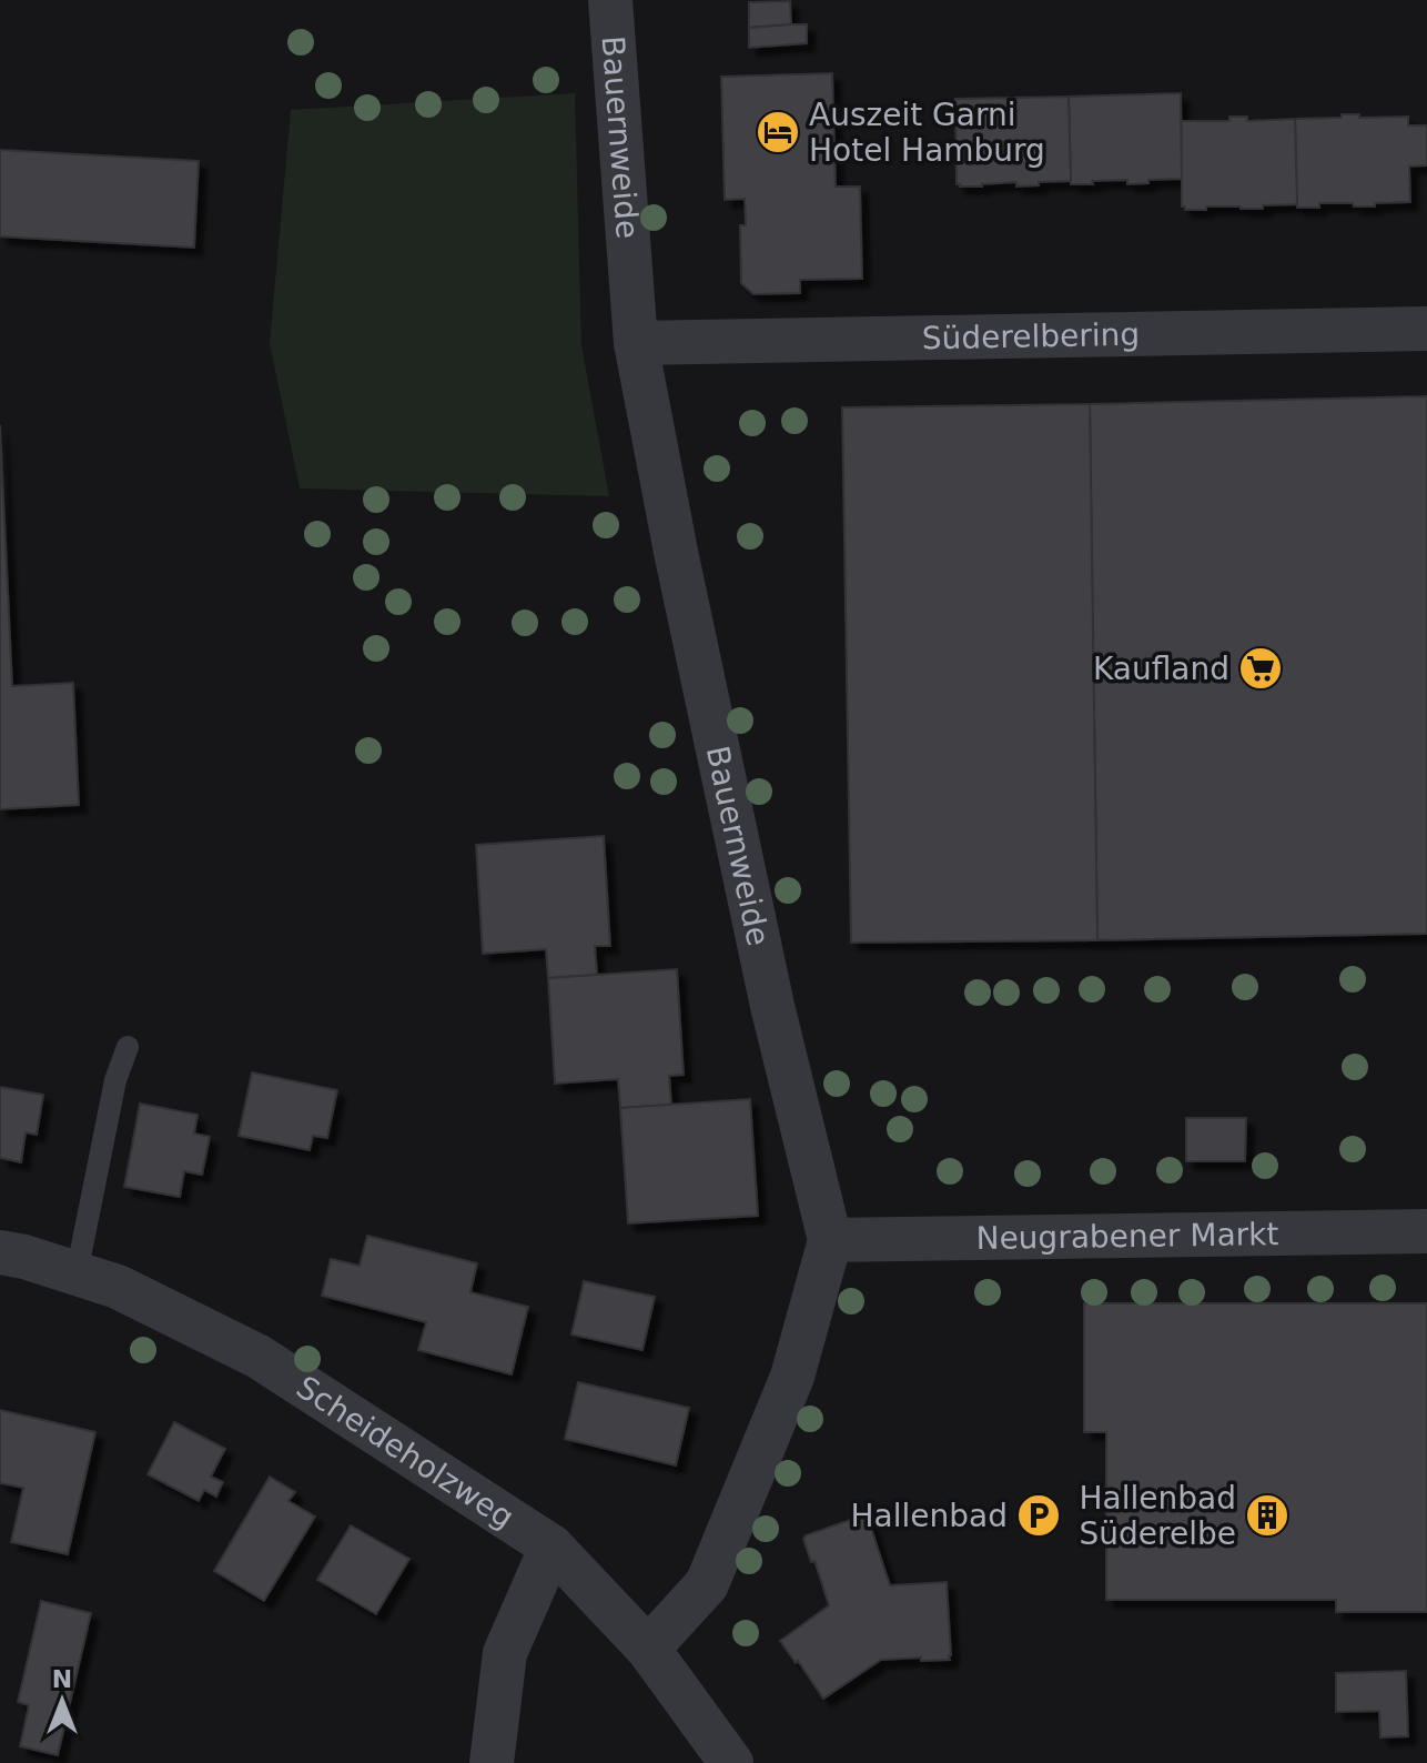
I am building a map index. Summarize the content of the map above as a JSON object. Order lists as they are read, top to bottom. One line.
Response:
{"streets":{"street":["Bauernweide","Süderelbering","Neugrabener Markt","Scheideholzweg"]},"crossings":[["Bauernweide","Süderelbering"],["Bauernweide","Neugrabener Markt"],["Bauernweide","Scheideholzweg"]],"places":{"hotel":["Auszeit Garni Hotel Hamburg"],"supermarket":["Kaufland"],"parking":["Hallenbad"],"building":["Hallenbad Süderelbe"]},"north":"top"}
